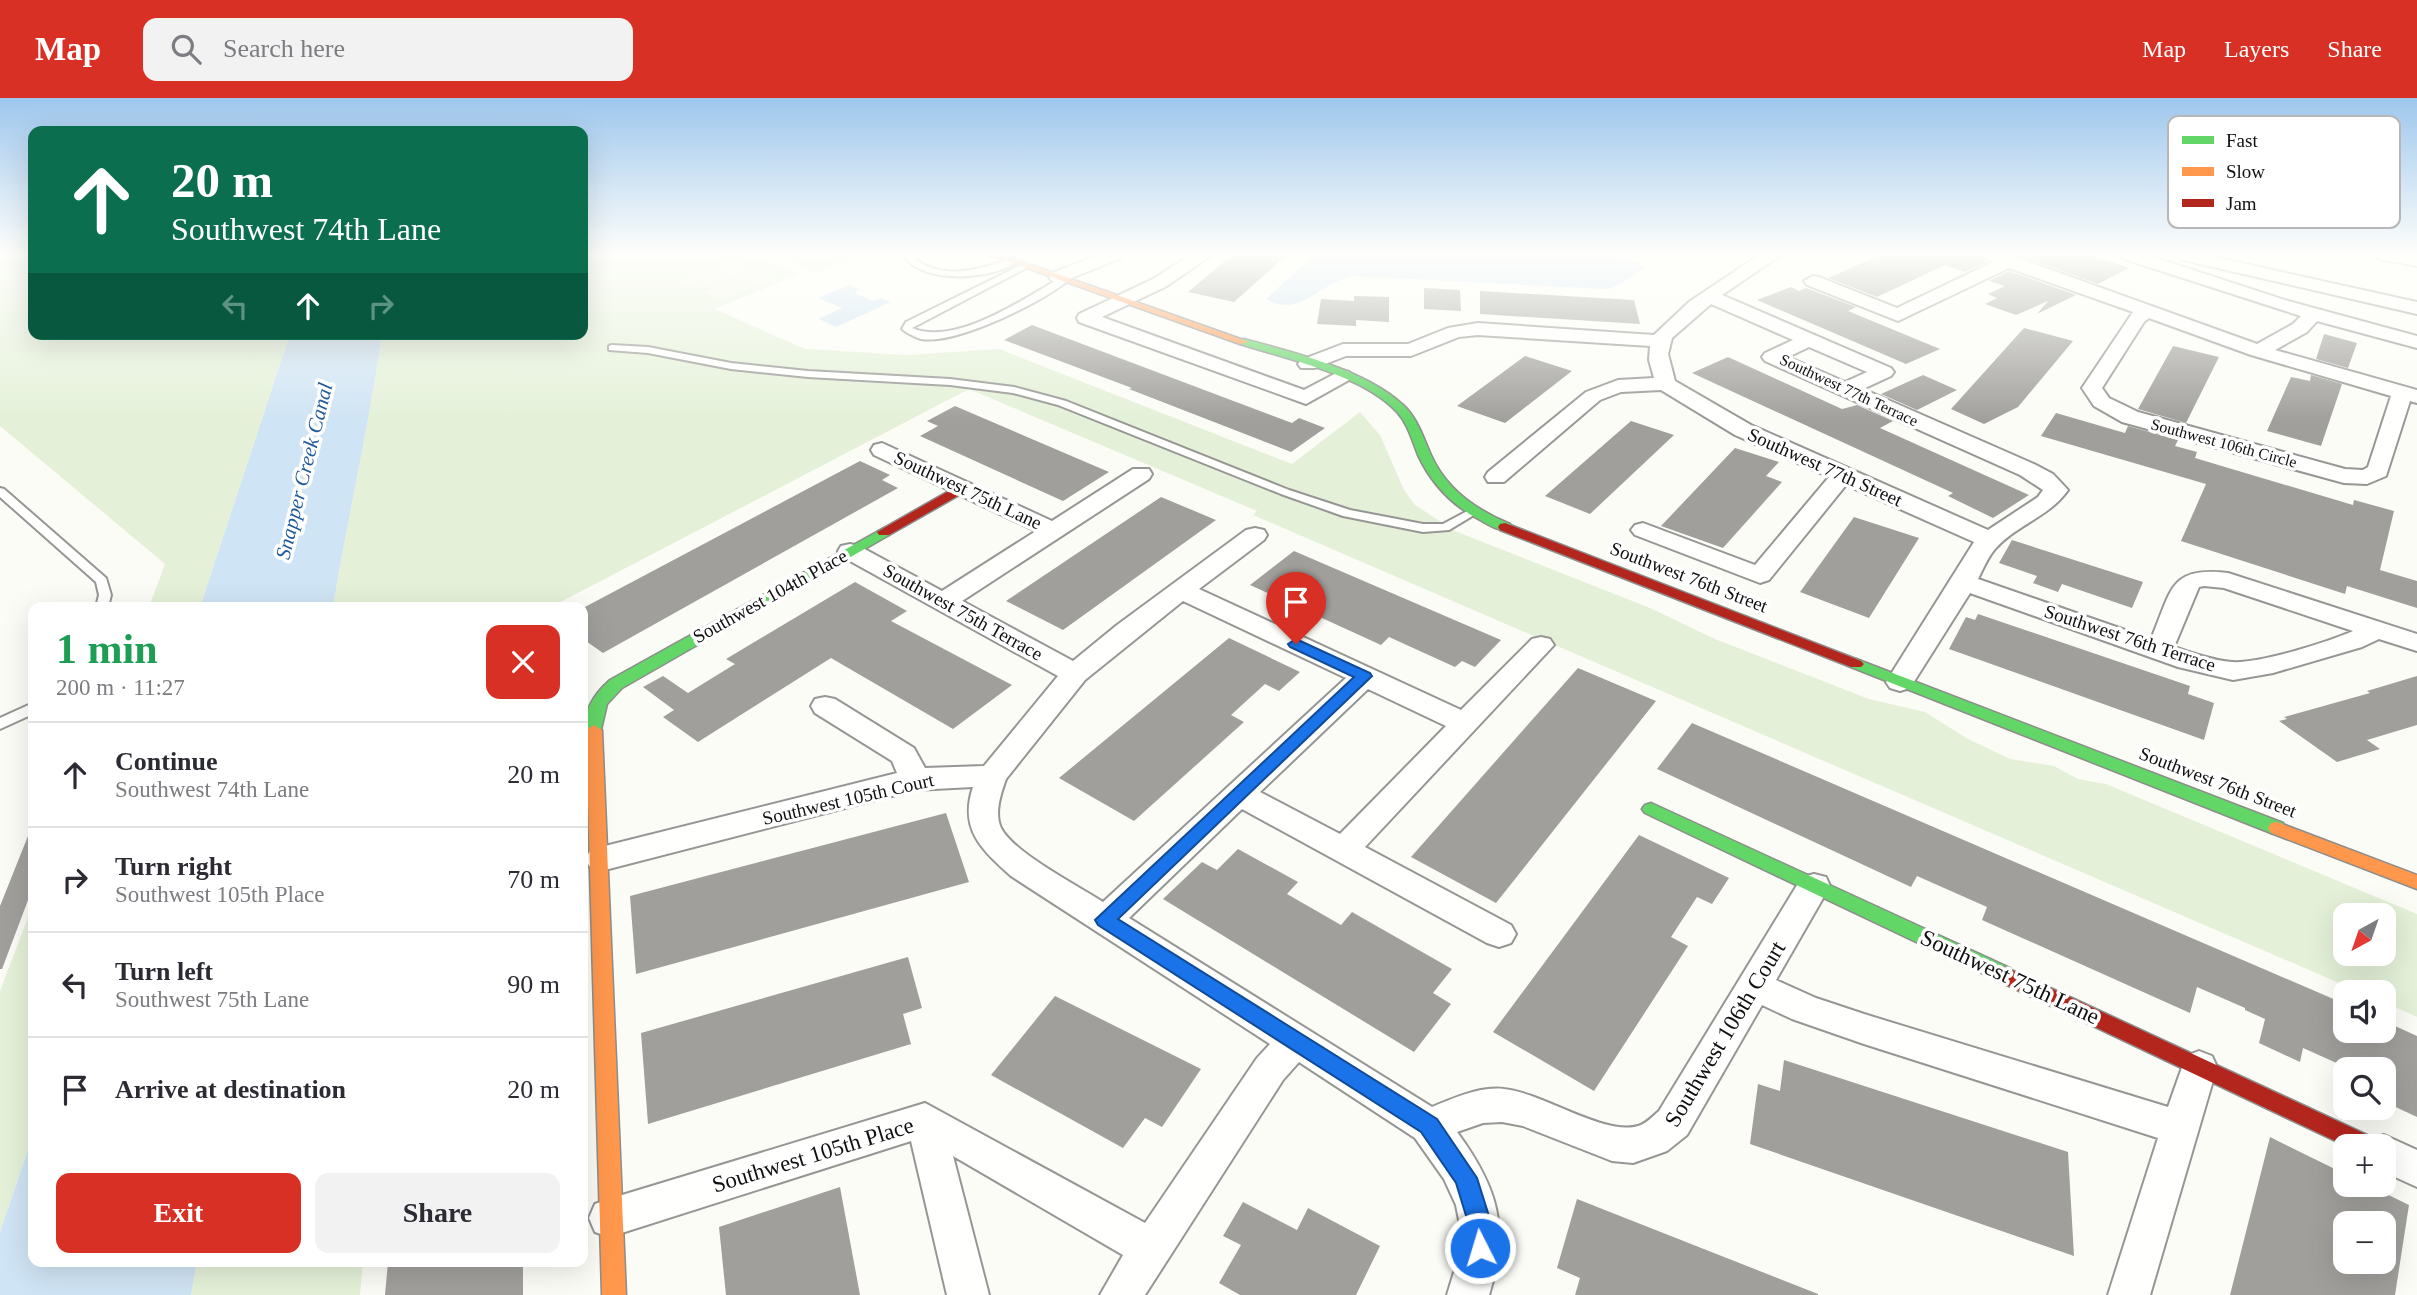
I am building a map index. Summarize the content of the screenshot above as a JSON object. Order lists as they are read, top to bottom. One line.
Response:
{"streets":{"street":["Southwest 77th Terrace","Southwest 106th Circle","Southwest 77th Street","Southwest 75th Lane","Southwest 76th Street","Southwest 104th Place","Southwest 75th Terrace","Southwest 76th Terrace","Southwest 105th Court","Southwest 106th Court","Southwest 105th Place"]},"crossings":[["Southwest 77th Terrace","Southwest 77th Street"],["Southwest 75th Lane","Southwest 104th Place"],["Southwest 75th Lane","Southwest 106th Court"],["Southwest 104th Place","Southwest 75th Terrace"],["Southwest 104th Place","Southwest 105th Court"]],"water":["Snapper Creek Canal"],"legend":["Fast","Slow","Jam"],"north":"bottom left","page":{"header":"Map","search":"Search here","nav":["Map","Layers","Share"],"turn":["20 m","Southwest 74th Lane"],"heading":["1 min","200 m · 11:27"],"list":[{"name":"Continue","note":"Southwest 74th Lane","value":"20 m"},{"name":"Turn right","note":"Southwest 105th Place","value":"70 m"},{"name":"Turn left","note":"Southwest 75th Lane","value":"90 m"},{"name":"Arrive at destination","value":"20 m"}],"map_buttons":["+","−"],"buttons":["Exit","Share"]}}
